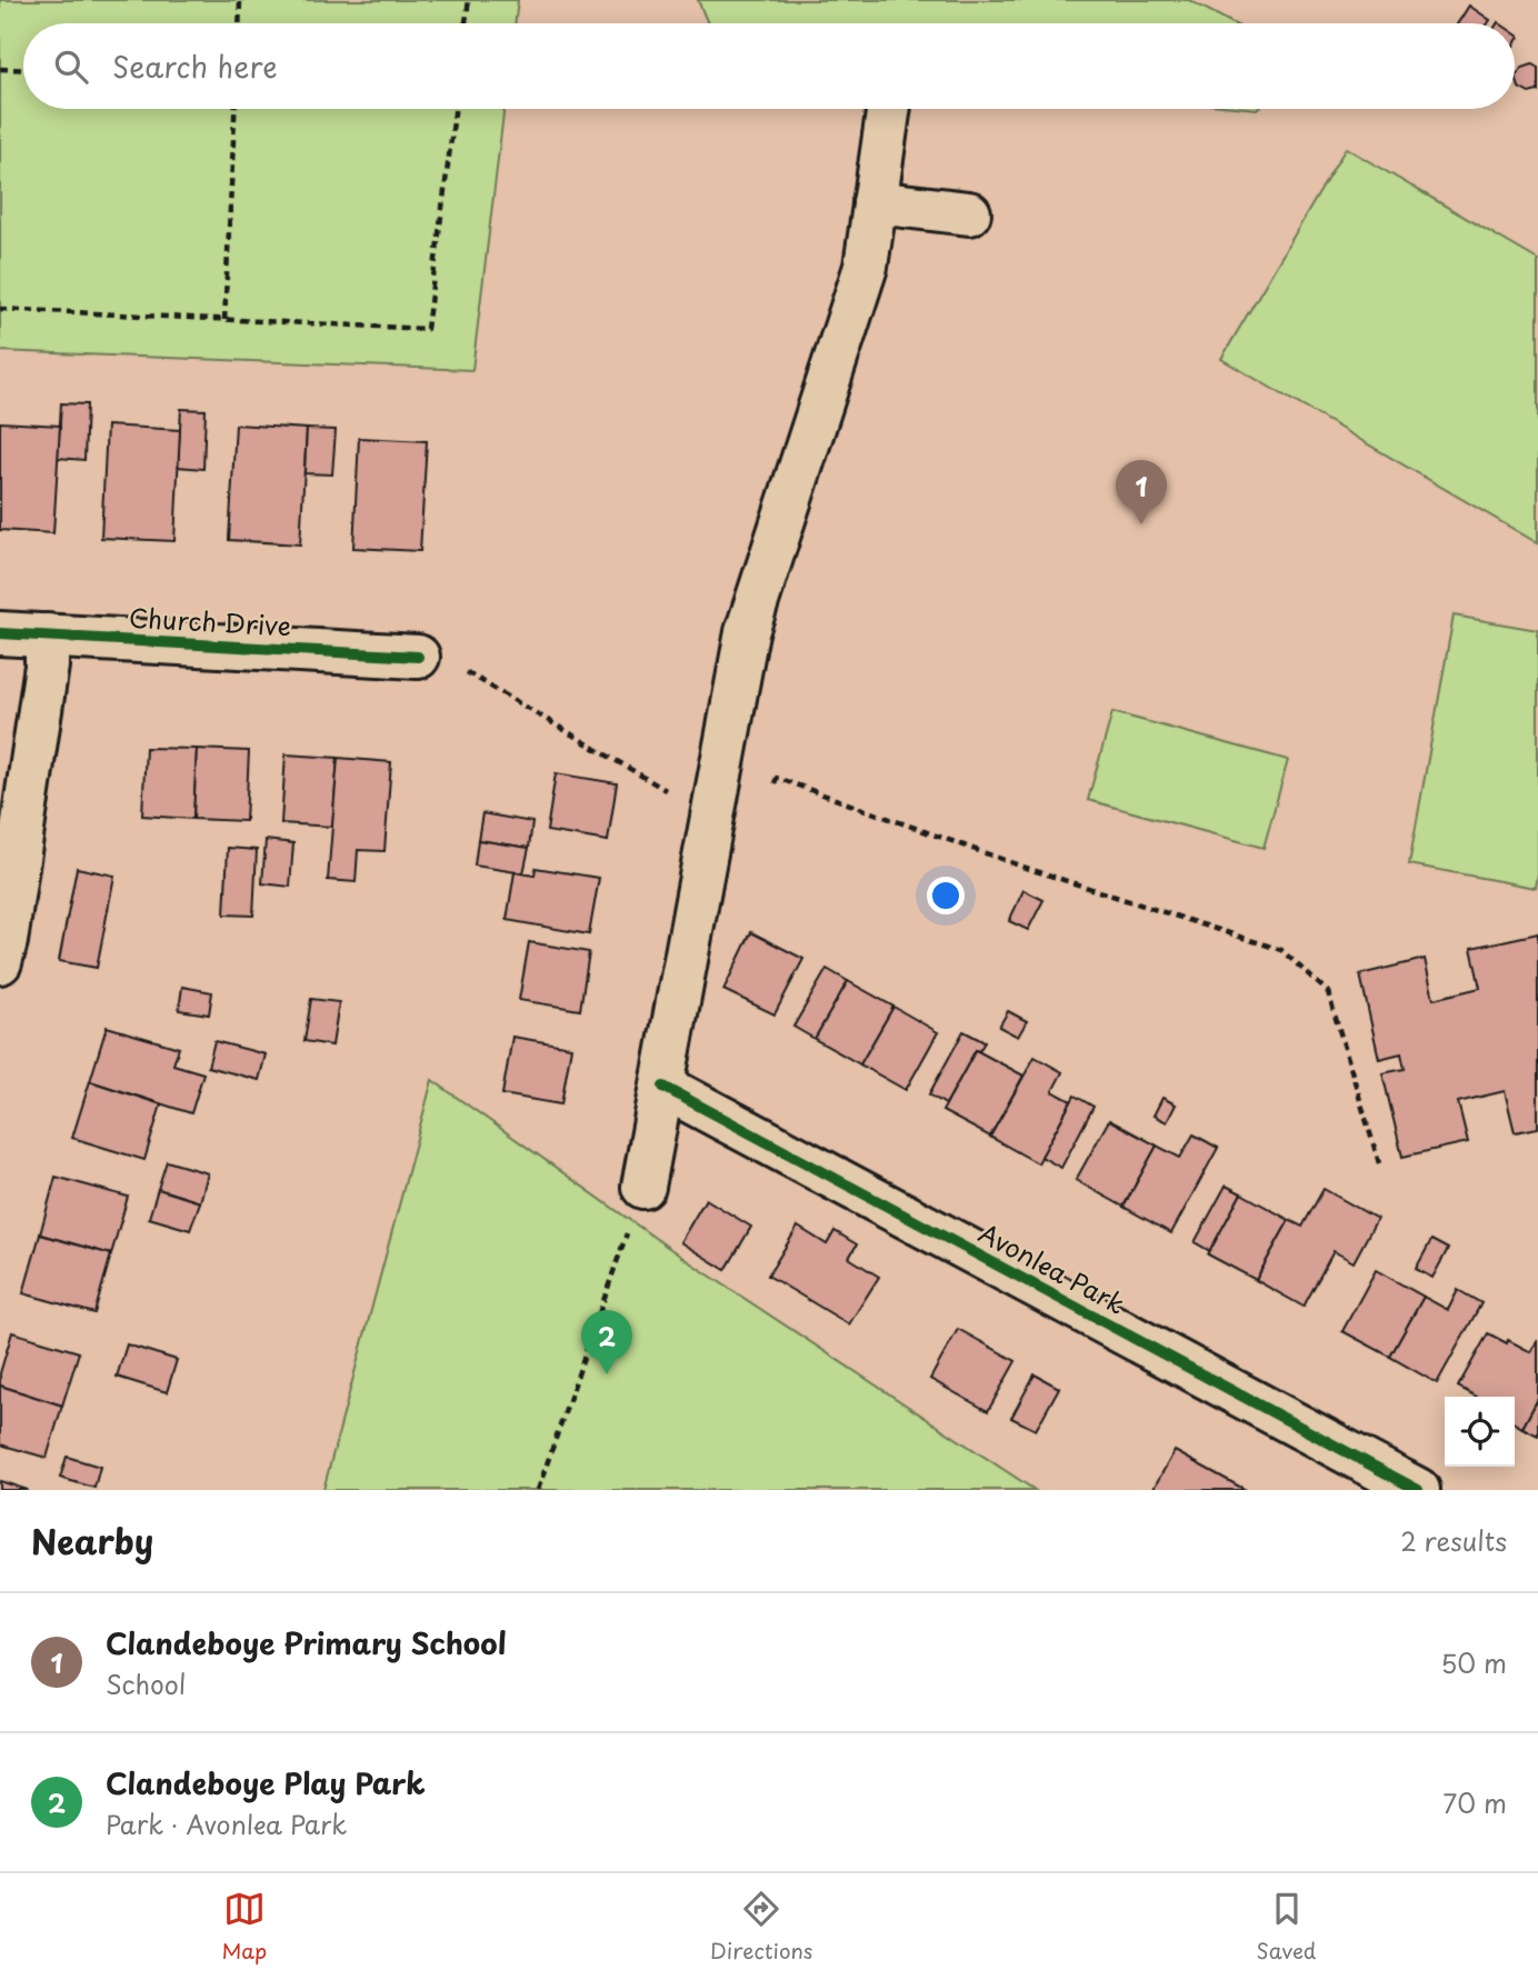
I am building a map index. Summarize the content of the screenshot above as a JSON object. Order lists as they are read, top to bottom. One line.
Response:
{"streets":{"street":["Church Drive","Avonlea Park"]},"page":{"search":"Search here","pins":["1","2"],"heading":["Nearby","2 results"],"list":[{"mark":"1","name":"Clandeboye Primary School","note":"School","value":"50 m"},{"mark":"2","name":"Clandeboye Play Park","note":"Park · Avonlea Park","value":"70 m"}],"nav":["Map","Directions","Saved"]}}
